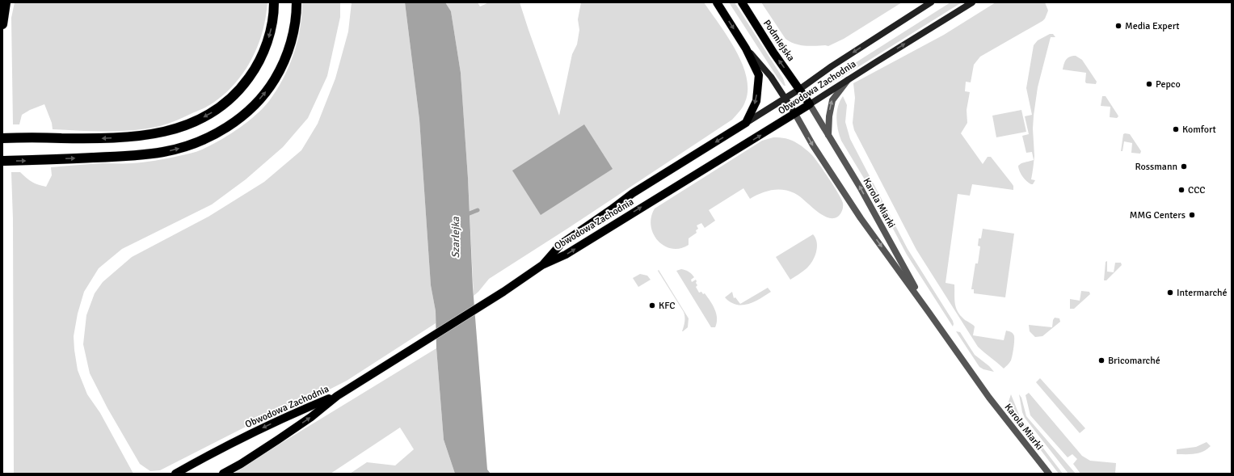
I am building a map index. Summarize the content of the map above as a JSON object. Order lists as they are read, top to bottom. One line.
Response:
{"streets":{"main road":["Podmiejska","Obwodowa Zachodnia"],"street":["Karola Miarki"]},"crossings":[["Podmiejska","Obwodowa Zachodnia"],["Podmiejska","Karola Miarki"],["Obwodowa Zachodnia","Karola Miarki"]],"water":["Szarlejka"],"places":["Media Expert","Pepco","Komfort","Rossmann","CCC","MMG Centers","Intermarché","KFC","Bricomarché"]}
